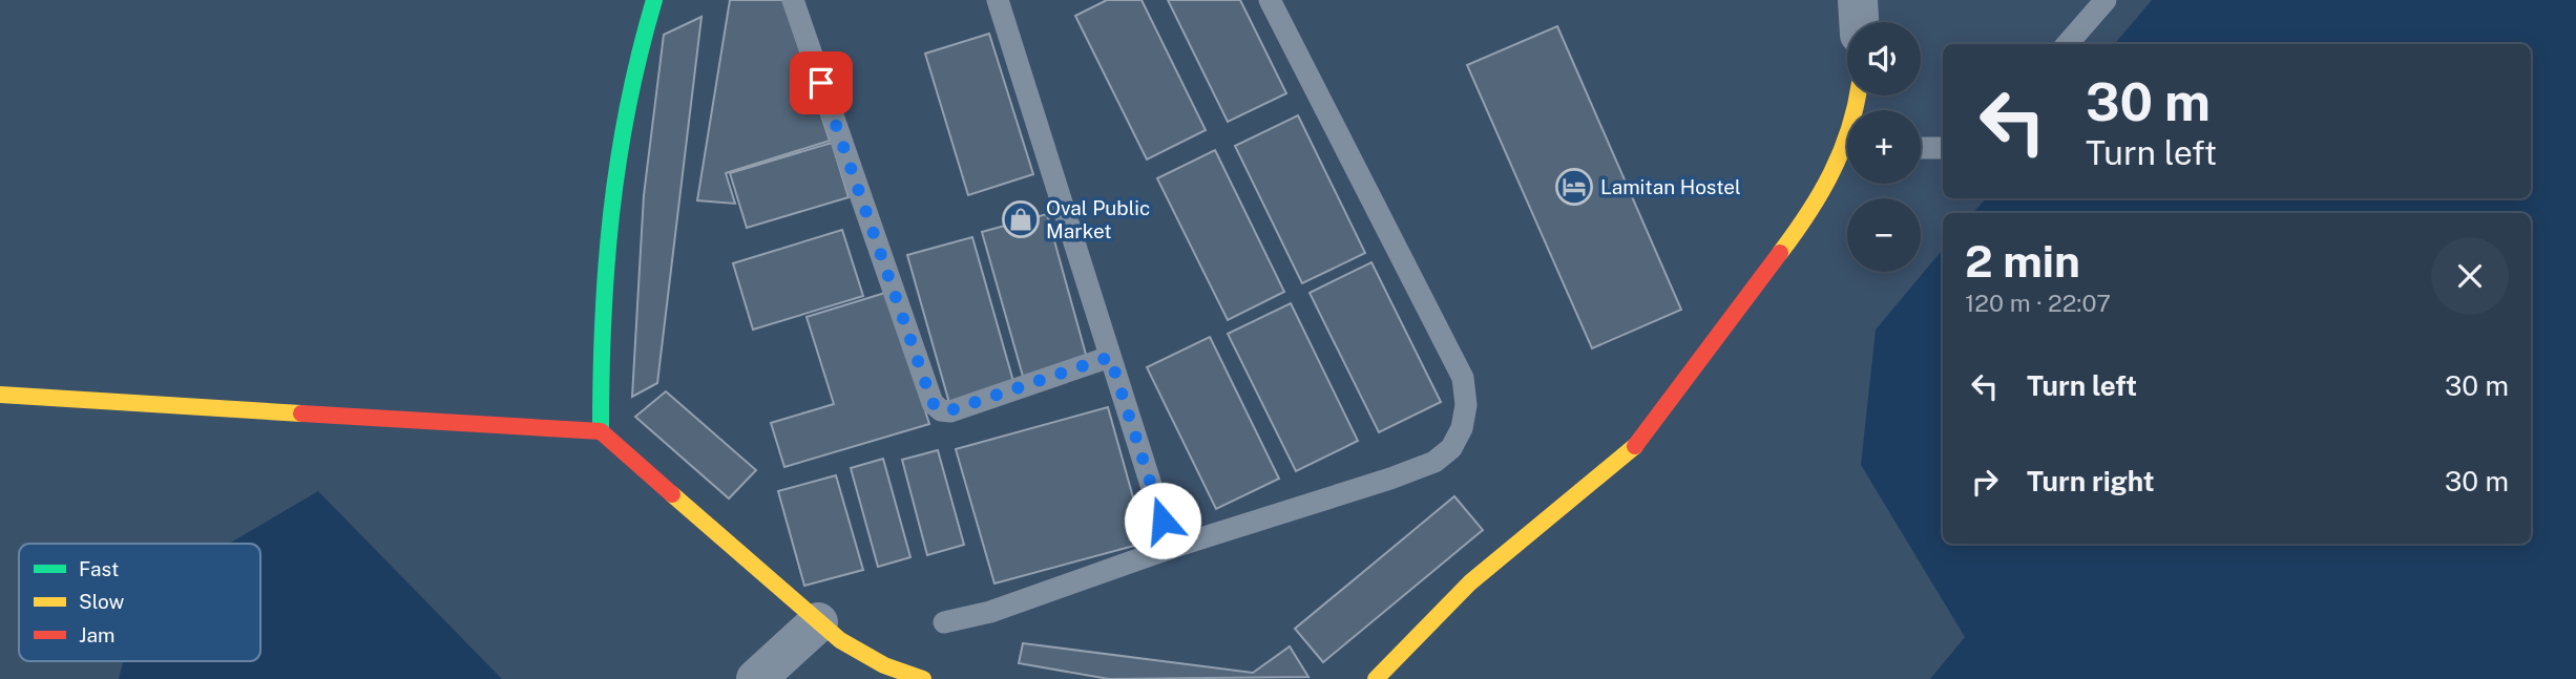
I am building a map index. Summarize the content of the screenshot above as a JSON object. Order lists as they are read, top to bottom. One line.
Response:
{"places":{"hotel":["Lamitan Hostel"],"shop":["Oval Public Market"]},"legend":["Fast","Slow","Jam"],"page":{"map_buttons":["+","−"],"turn":["30 m","Turn left"],"heading":["2 min","120 m · 22:07"],"list":[{"name":"Turn left","value":"30 m"},{"name":"Turn right","value":"30 m"}]}}
